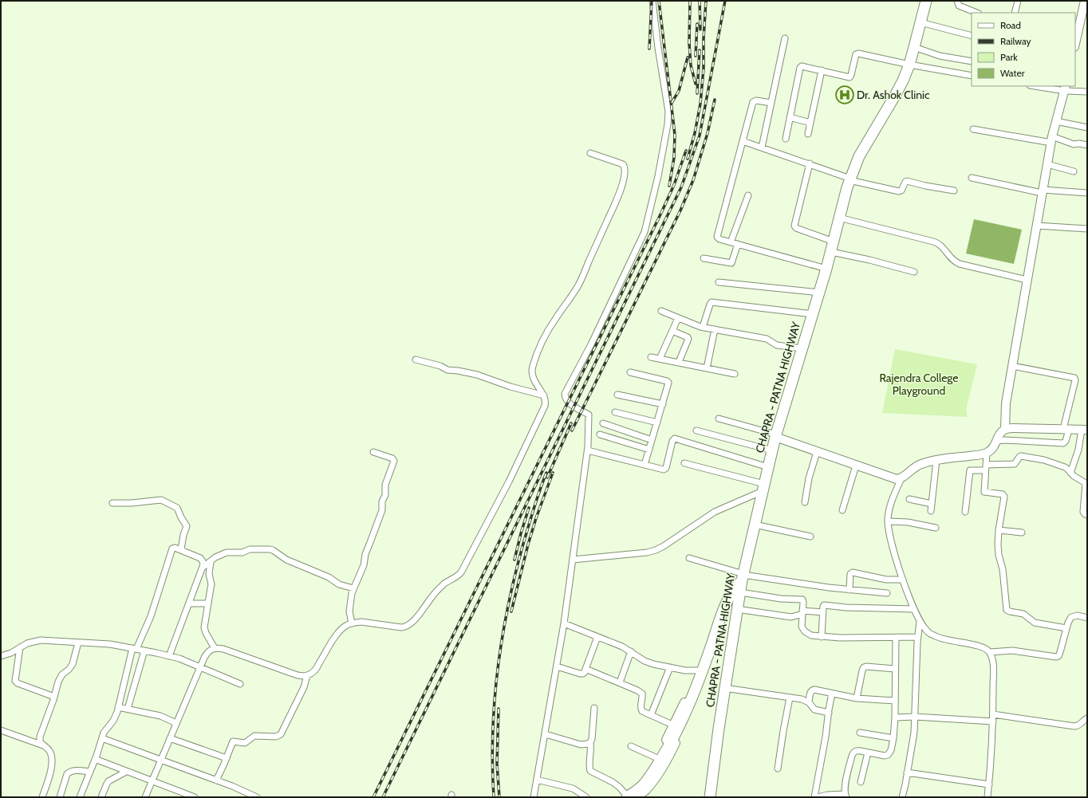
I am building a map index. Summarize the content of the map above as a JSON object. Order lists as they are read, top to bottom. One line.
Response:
{"streets":{"highway":["CHAPRA - PATNA HIGHWAY"]},"parks":["Rajendra College Playground"],"places":{"hospital":["Dr. Ashok Clinic"]},"legend":["Road","Railway","Park","Water"]}
